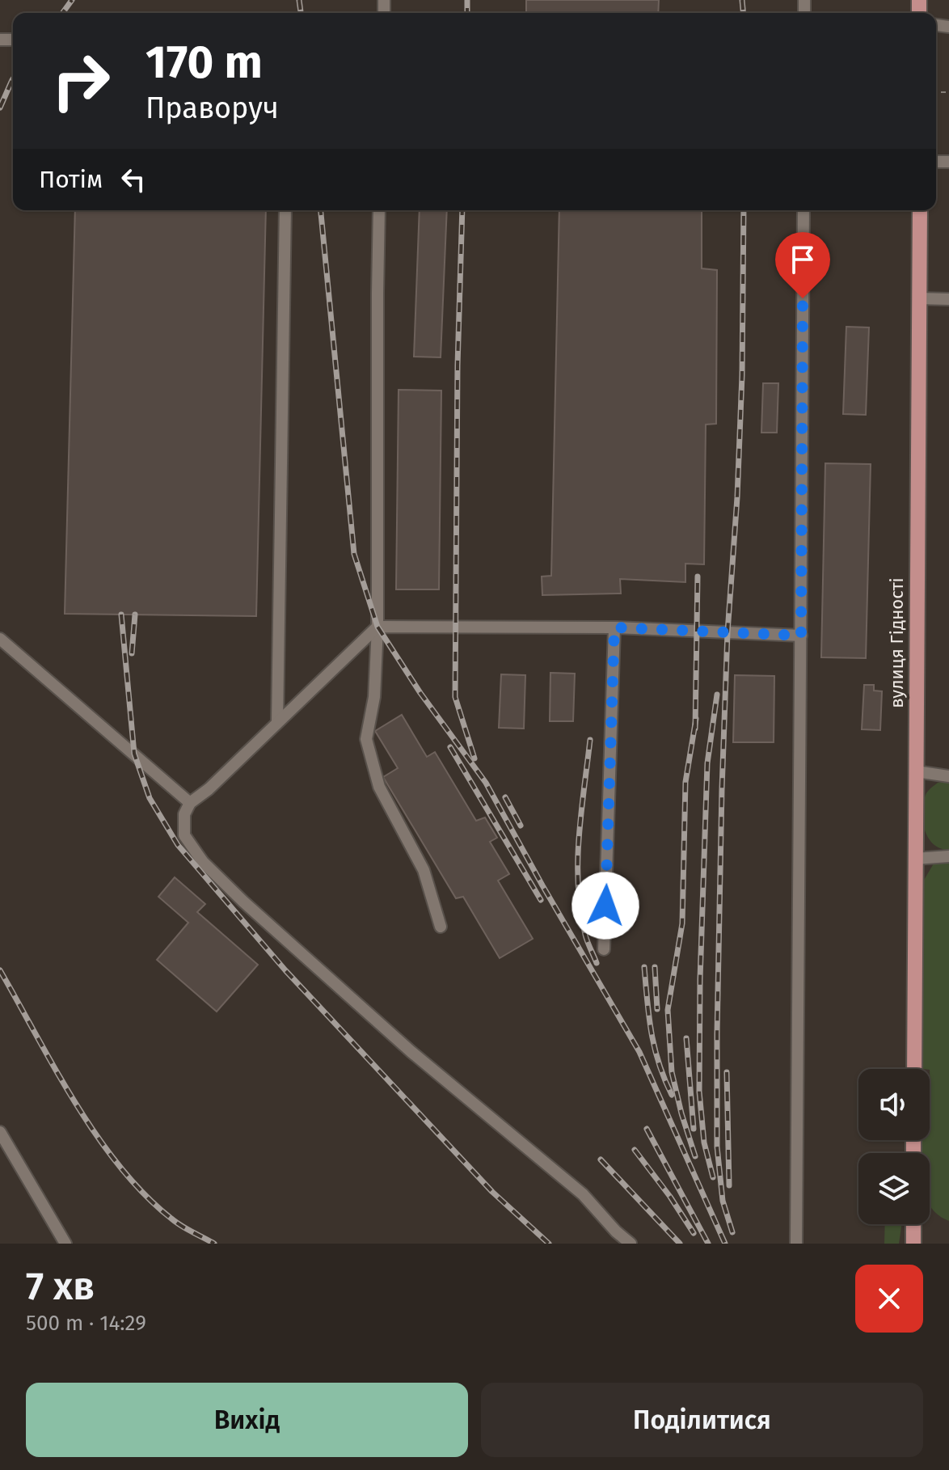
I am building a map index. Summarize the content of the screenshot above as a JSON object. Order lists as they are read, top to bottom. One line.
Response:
{"streets":{"main road":["вулиця Гідності"]},"page":{"turn":["170 m","Праворуч"],"then":"Потім","heading":["7 хв","500 m · 14:29"],"buttons":["Вихід","Поділитися"]}}
